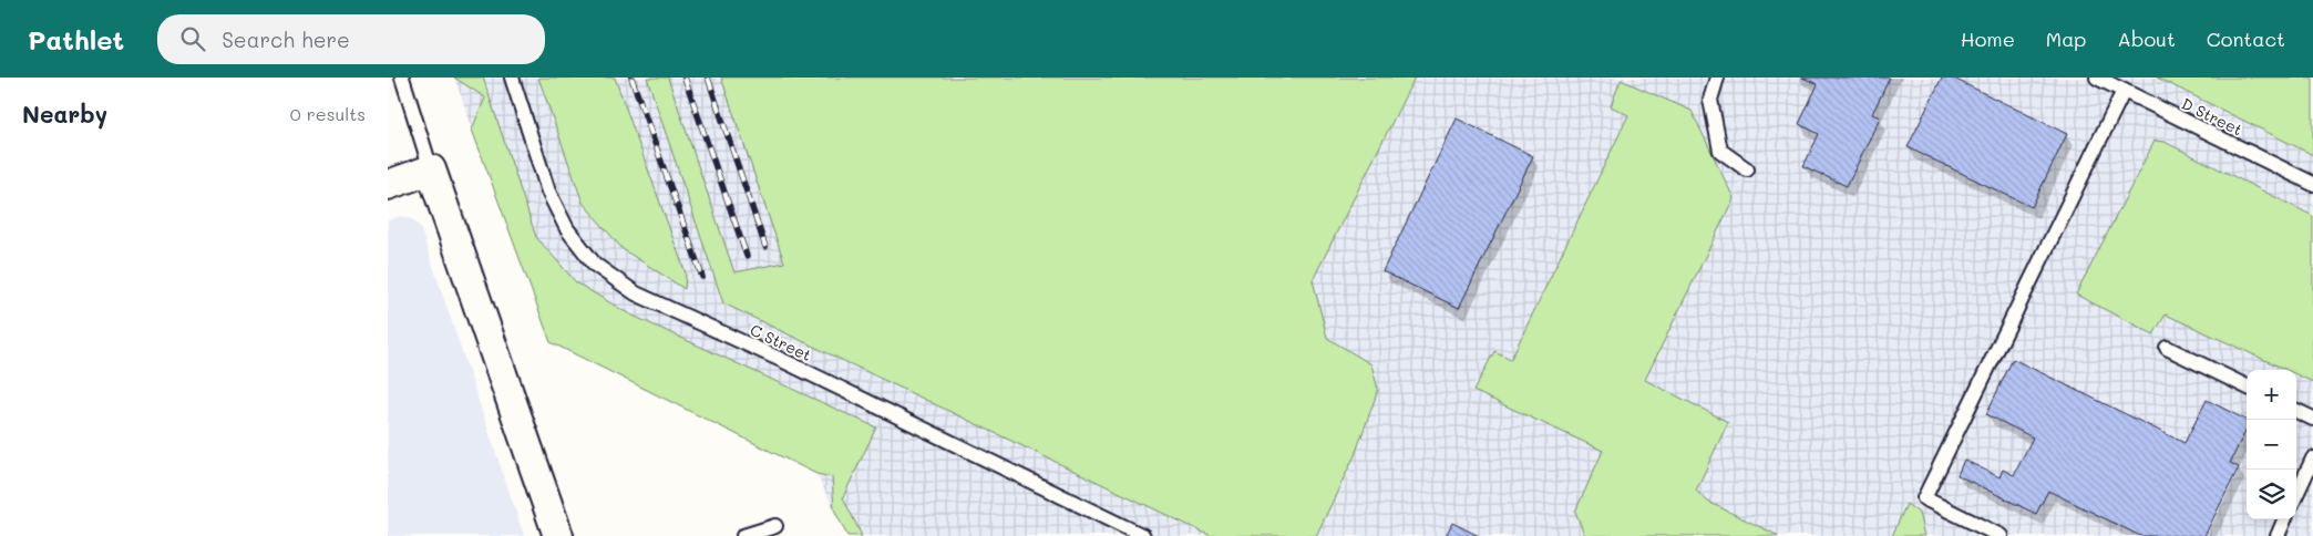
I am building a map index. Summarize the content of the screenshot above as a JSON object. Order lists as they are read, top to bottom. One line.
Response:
{"streets":{"lane":["D Street","C Street"]},"page":{"header":"Pathlet","search":"Search here","nav":["Home","Map","About","Contact"],"heading":["Nearby","0 results"],"map_buttons":["+","−"]}}
